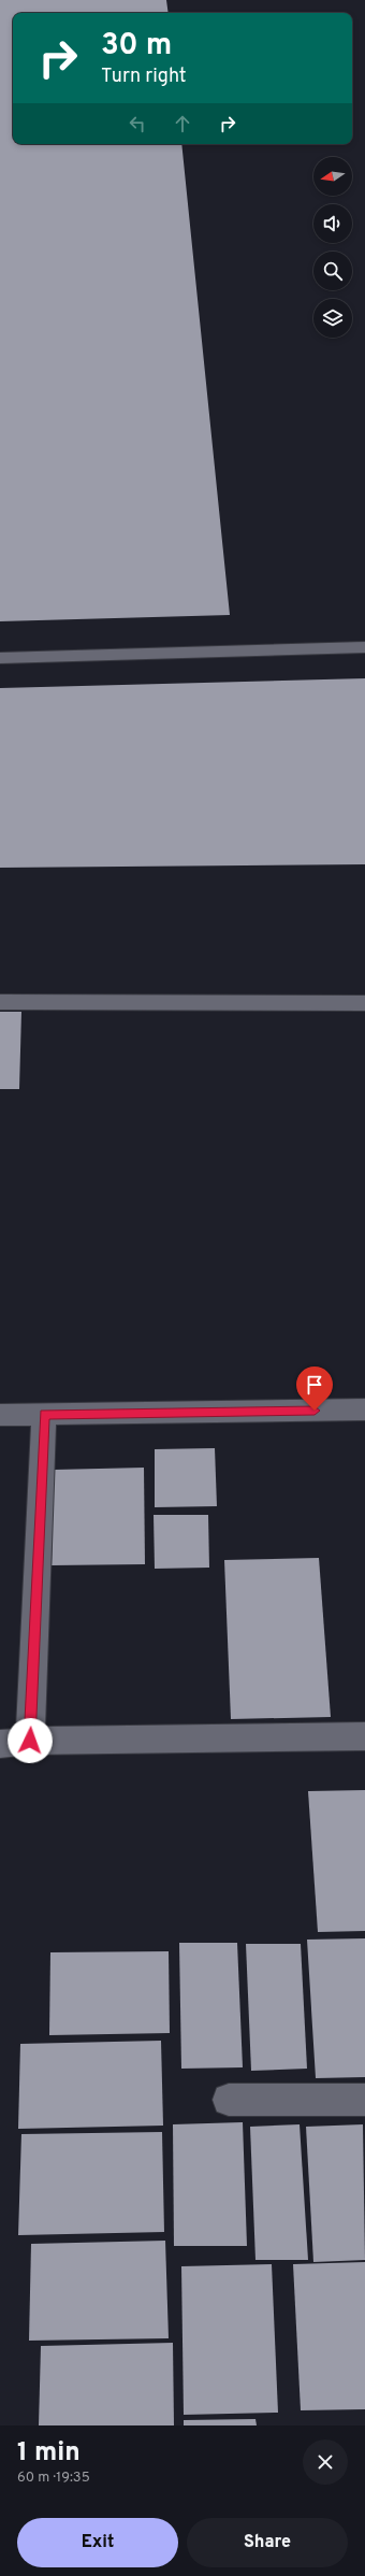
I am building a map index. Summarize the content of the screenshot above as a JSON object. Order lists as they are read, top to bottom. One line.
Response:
{"north":"left","page":{"turn":["30 m","Turn right"],"heading":["1 min","60 m · 19:35"],"buttons":["Exit","Share"]}}
